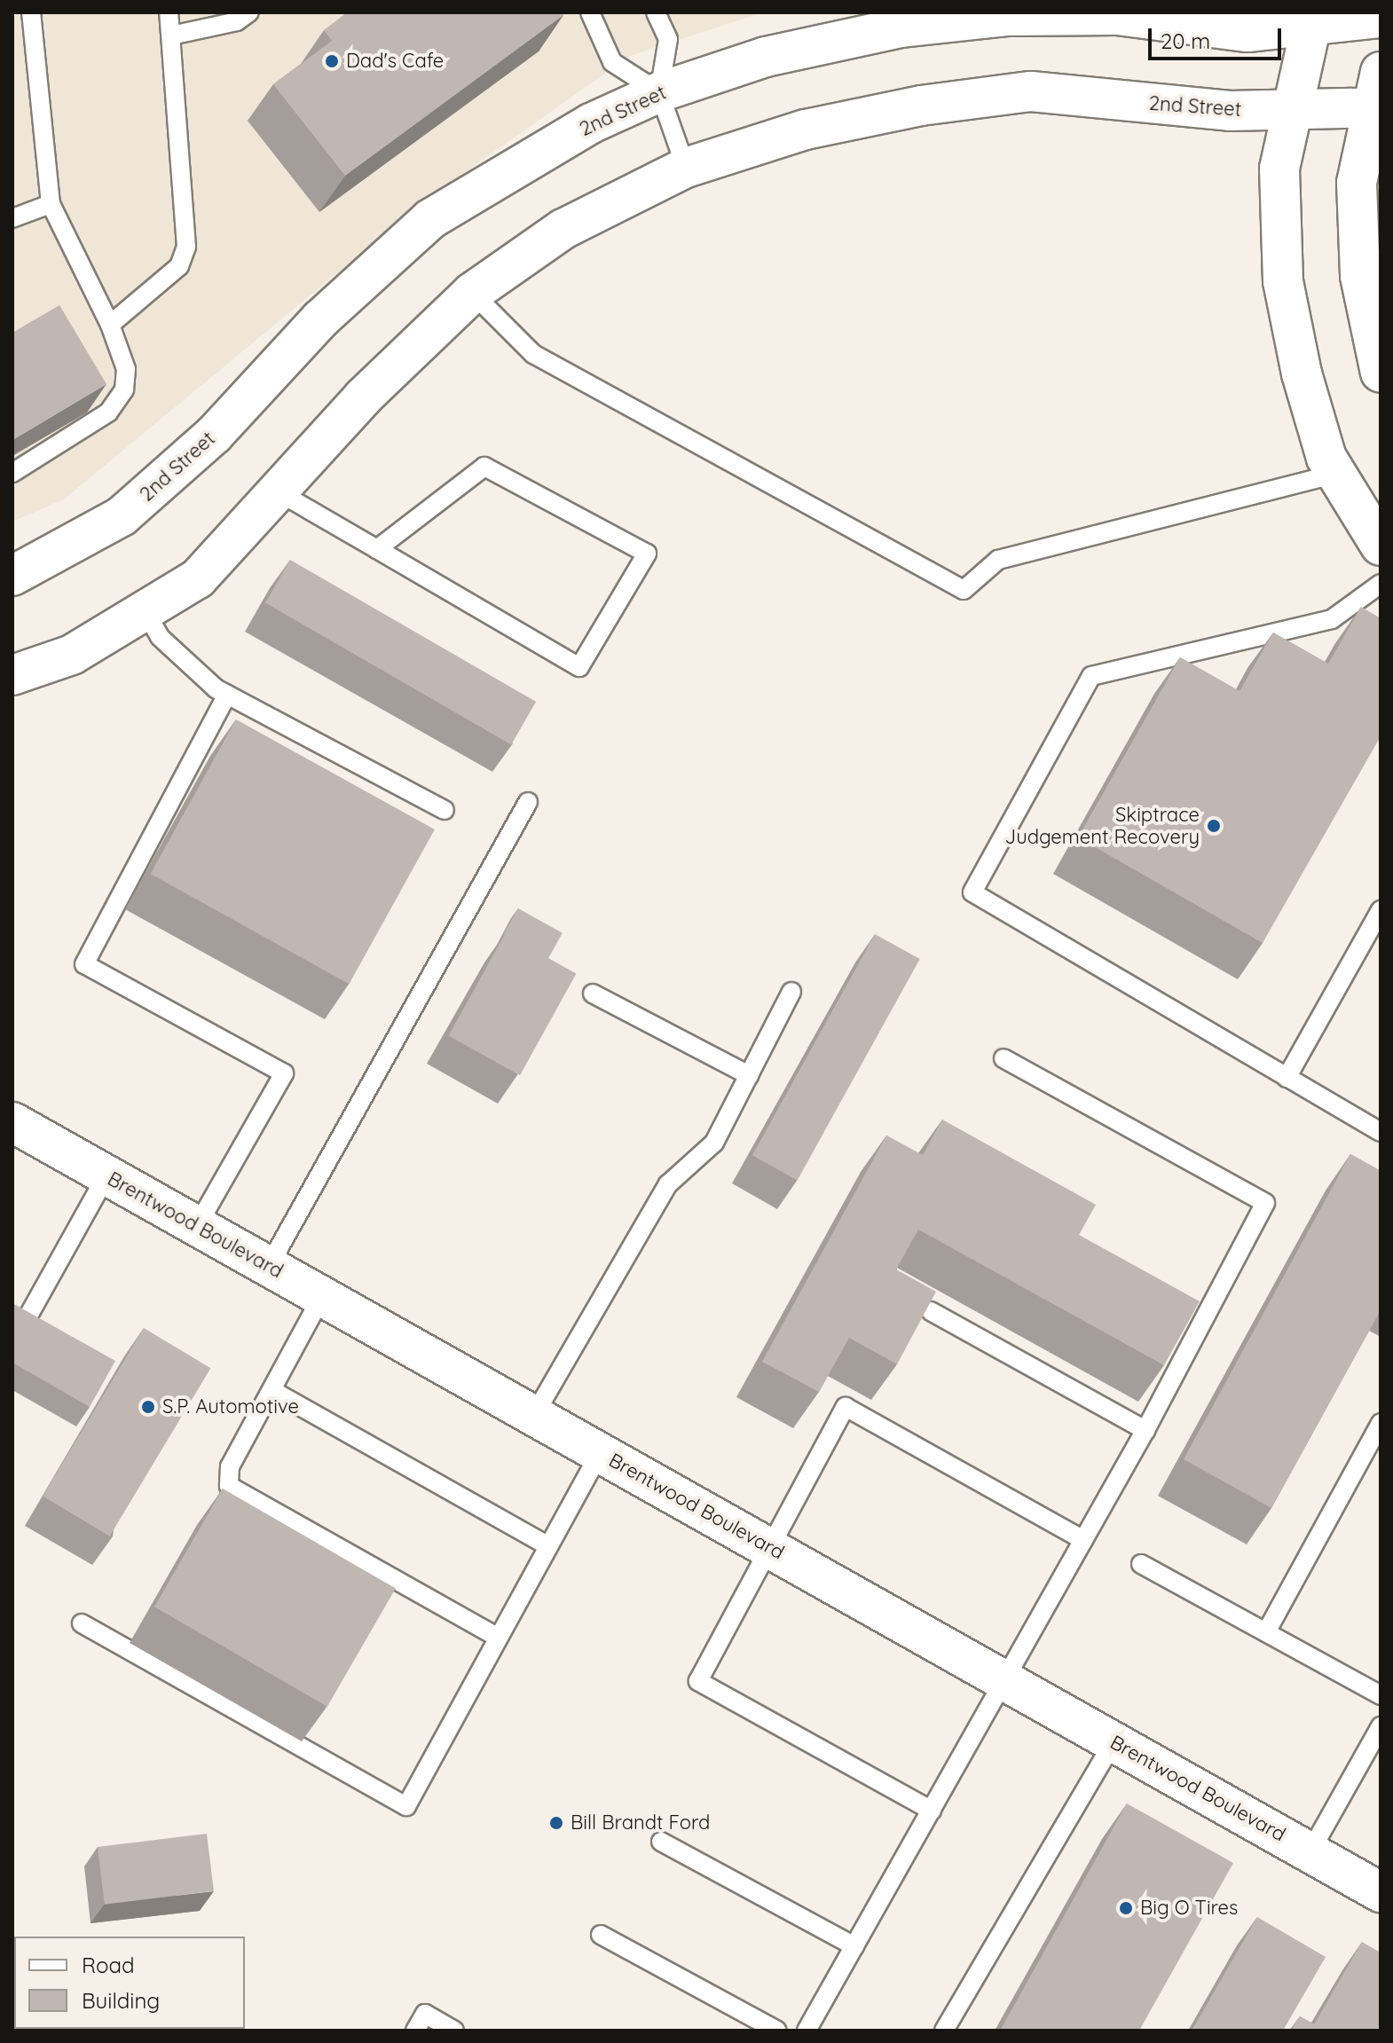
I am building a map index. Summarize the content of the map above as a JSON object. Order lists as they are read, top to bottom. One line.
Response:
{"streets":{"street":["2nd Street","Brentwood Boulevard"]},"places":["Dad's Cafe","Skiptrace Judgement Recovery","S.P. Automotive","Bill Brandt Ford","Big O Tires"],"legend":["Road","Building"],"scale_bar":"20 m"}
